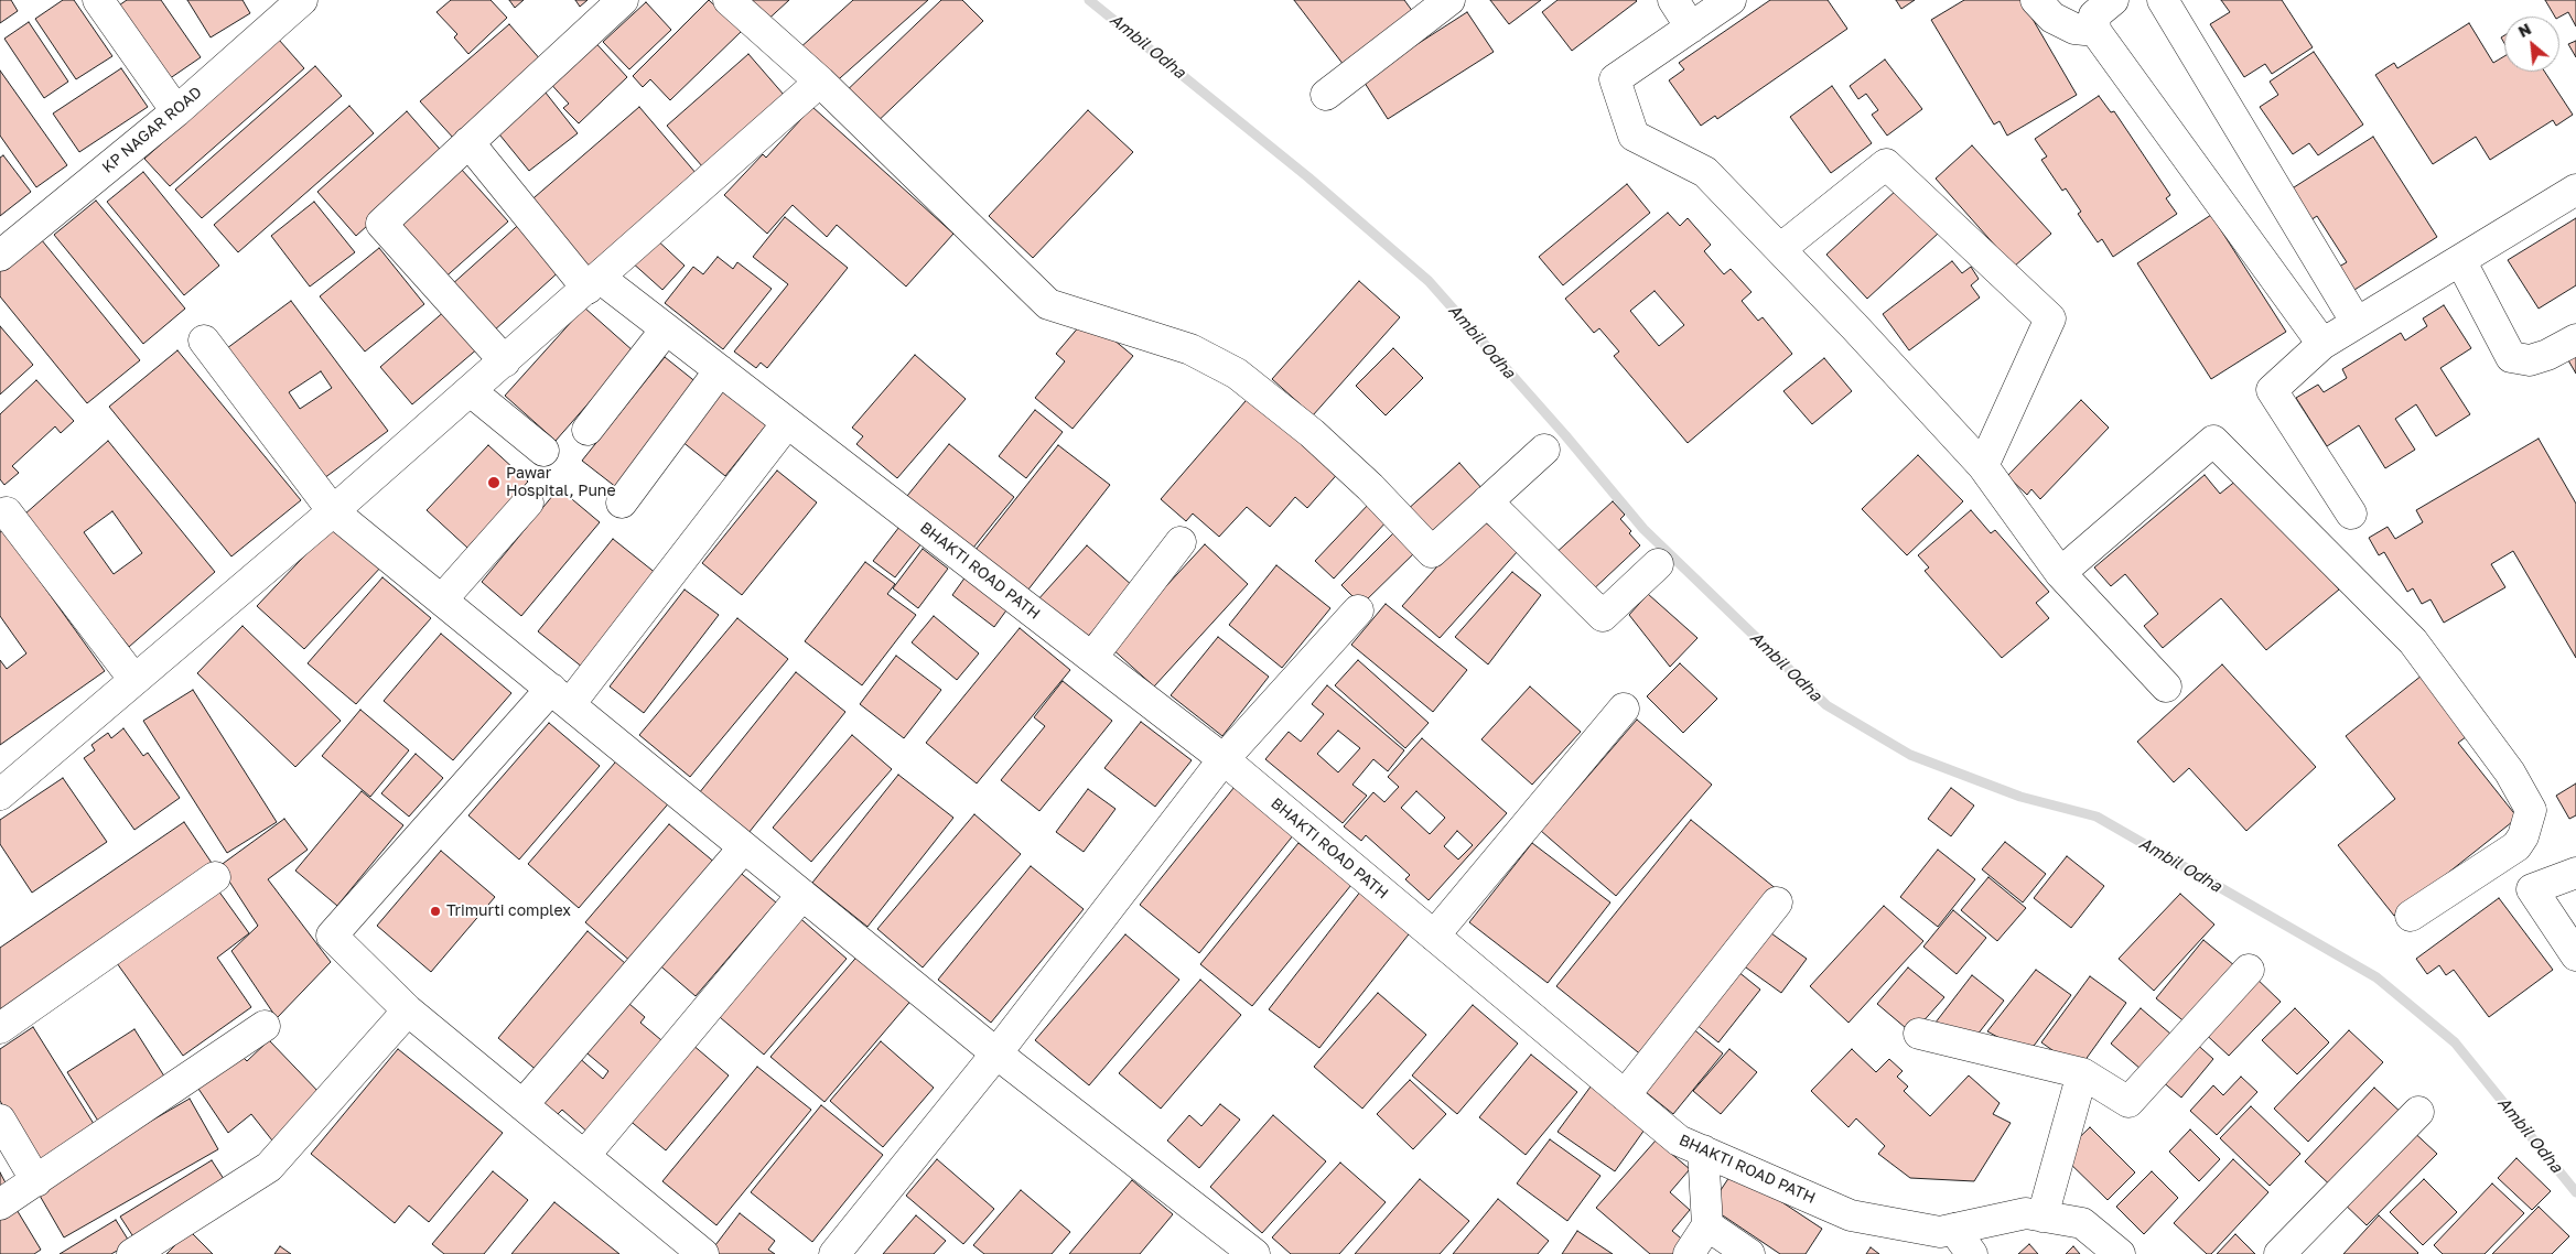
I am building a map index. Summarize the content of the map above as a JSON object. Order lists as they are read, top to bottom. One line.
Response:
{"streets":{"street":["KP NAGAR ROAD","BHAKTI ROAD PATH"]},"water":["Ambil Odha"],"places":["Pawar Hospital, Pune","Trimurti complex"],"north":"top left"}
